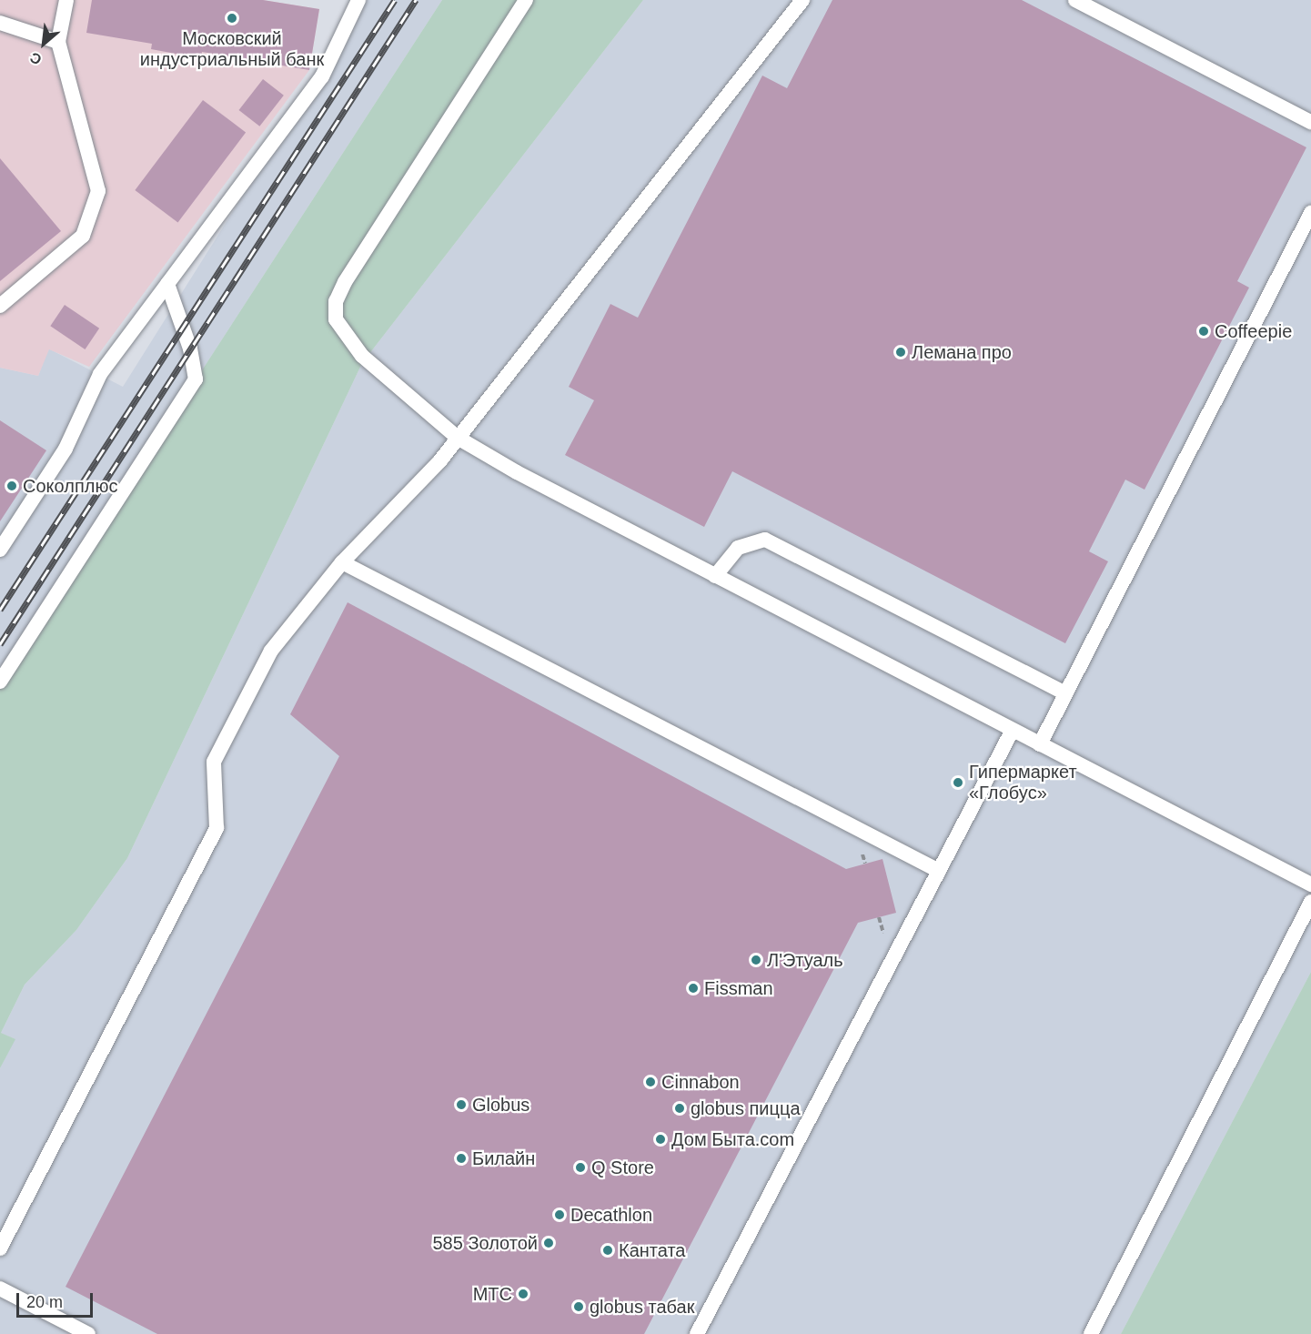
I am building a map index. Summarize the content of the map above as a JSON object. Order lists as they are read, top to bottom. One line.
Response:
{"places":["Московский индустриальный банк","Coffeepie","Лемана про","Соколплюс","Гипермаркет «Глобус»","Л'Этуаль","Fissman","Cinnabon","Globus","globus пицца","Дом Быта.com","Билайн","Q Store","Deсathlon","585 Золотой","Кантата","МТС","globus табак"],"scale_bar":"20 m","north":"bottom left"}
